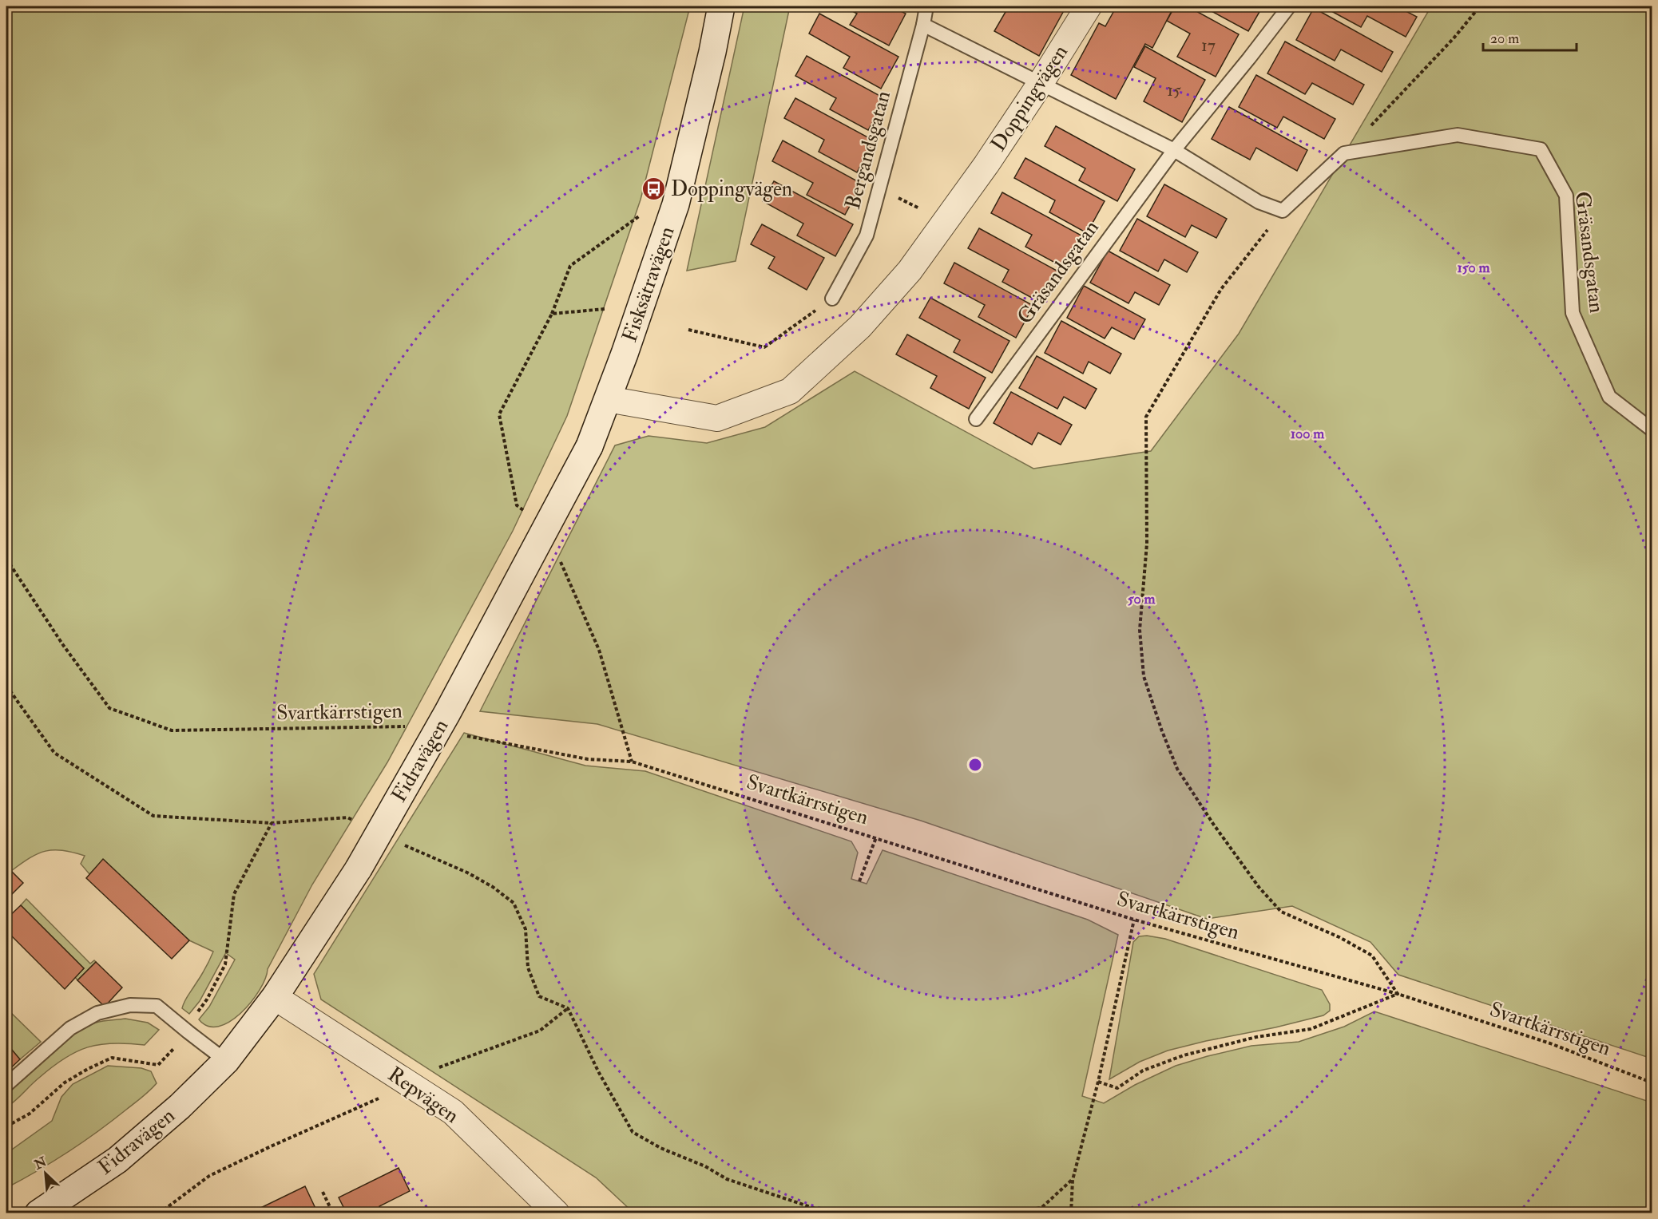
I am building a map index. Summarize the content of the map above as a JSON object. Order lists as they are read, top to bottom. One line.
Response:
{"streets":{"street":["Doppingvägen","Fisksätravägen","Fidravägen","Repvägen"],"lane":["Bergandsgatan","Gräsandsgatan"],"path":["Svartkärrstigen"]},"crossings":[["Doppingvägen","Fisksätravägen"],["Fisksätravägen","Fidravägen"],["Fidravägen","Repvägen"]],"places":{"bus stop":["Doppingvägen"]},"house_numbers":["17","15"],"scale_bar":"20 m","north":"top left","rings":["150 m","100 m","50 m"]}
